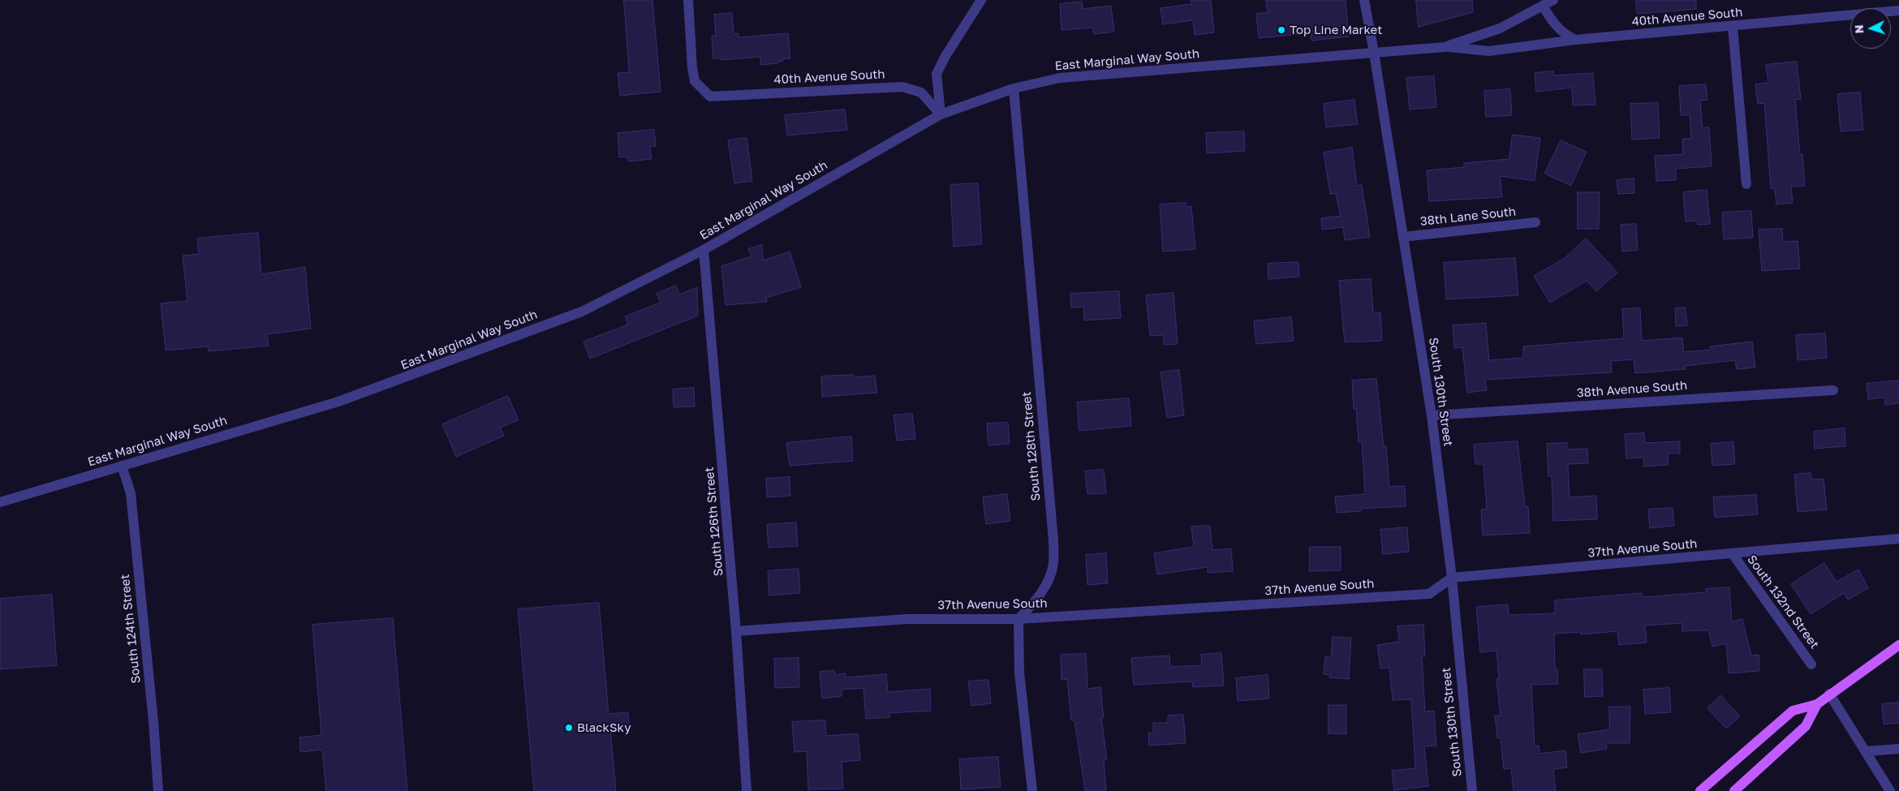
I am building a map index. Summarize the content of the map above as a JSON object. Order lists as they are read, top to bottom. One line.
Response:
{"streets":{"street":["40th Avenue South","East Marginal Way South","38th Lane South","38th Avenue South","South 130th Street","South 128th Street","South 126th Street","37th Avenue South","South 132nd Street","South 124th Street"]},"crossings":[["40th Avenue South","East Marginal Way South"],["East Marginal Way South","South 130th Street"],["East Marginal Way South","South 128th Street"],["East Marginal Way South","South 126th Street"],["East Marginal Way South","South 124th Street"],["38th Lane South","South 130th Street"],["38th Avenue South","South 130th Street"],["South 130th Street","37th Avenue South"],["South 128th Street","37th Avenue South"],["South 126th Street","37th Avenue South"],["37th Avenue South","South 132nd Street"]],"places":["Top Line Market","BlackSky"],"north":"left"}
